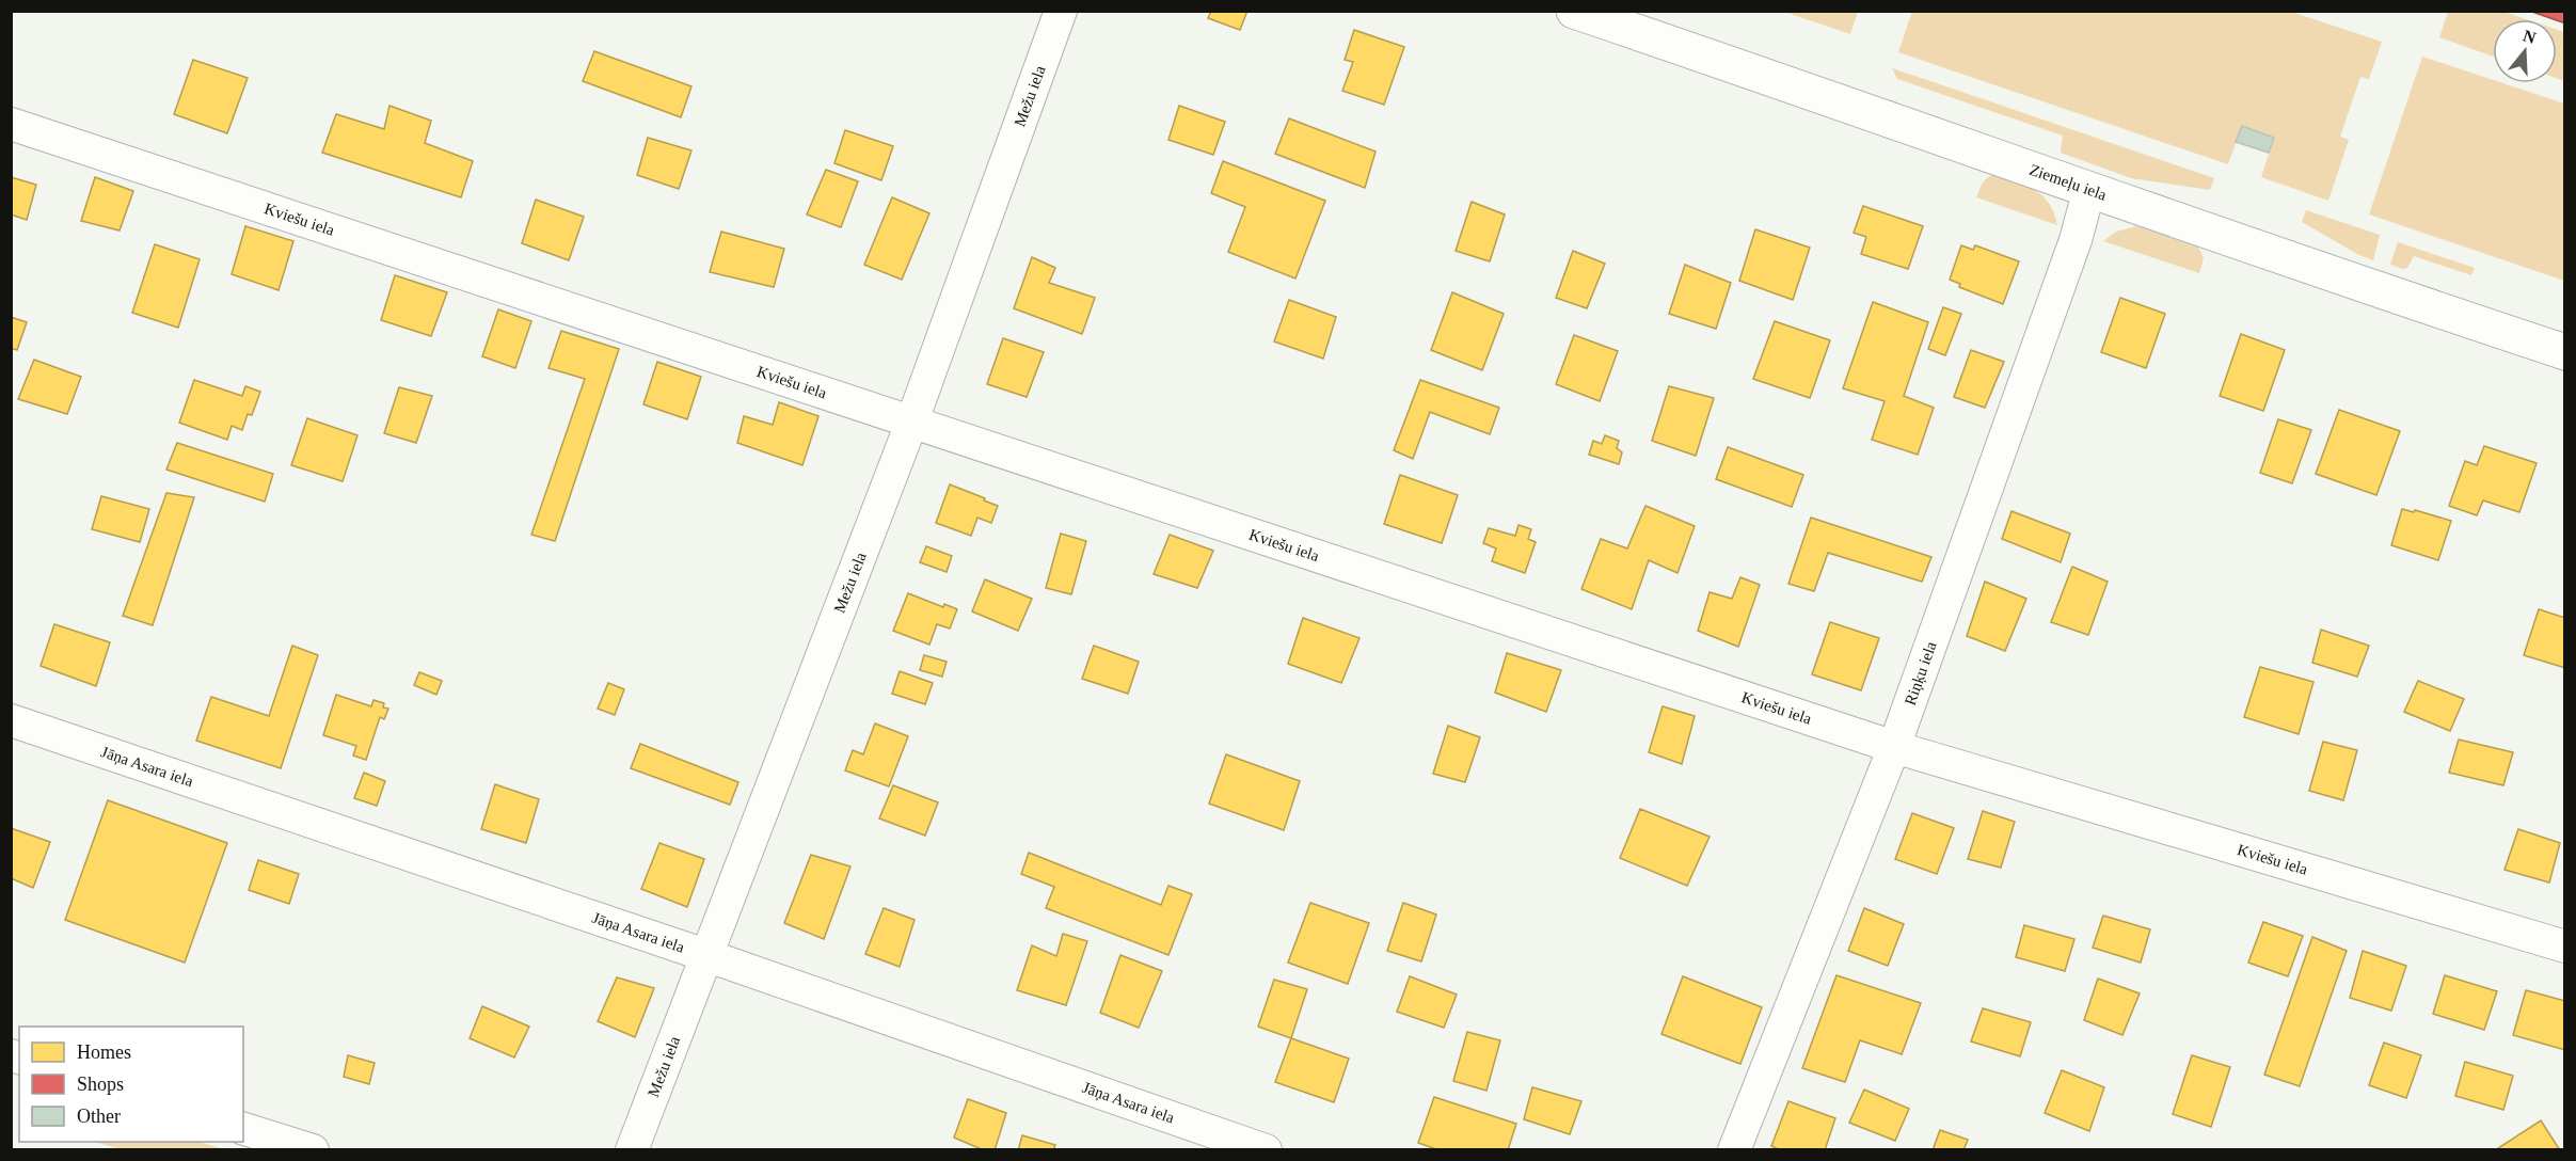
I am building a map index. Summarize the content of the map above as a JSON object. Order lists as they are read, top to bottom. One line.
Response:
{"streets":{"street":["Mežu iela","Ziemeļu iela","Kviešu iela","Riņķu iela","Jāņa Asara iela"]},"crossings":[["Mežu iela","Kviešu iela"],["Mežu iela","Jāņa Asara iela"],["Ziemeļu iela","Riņķu iela"],["Kviešu iela","Riņķu iela"]],"legend":["Homes","Shops","Other"],"north":"top"}
